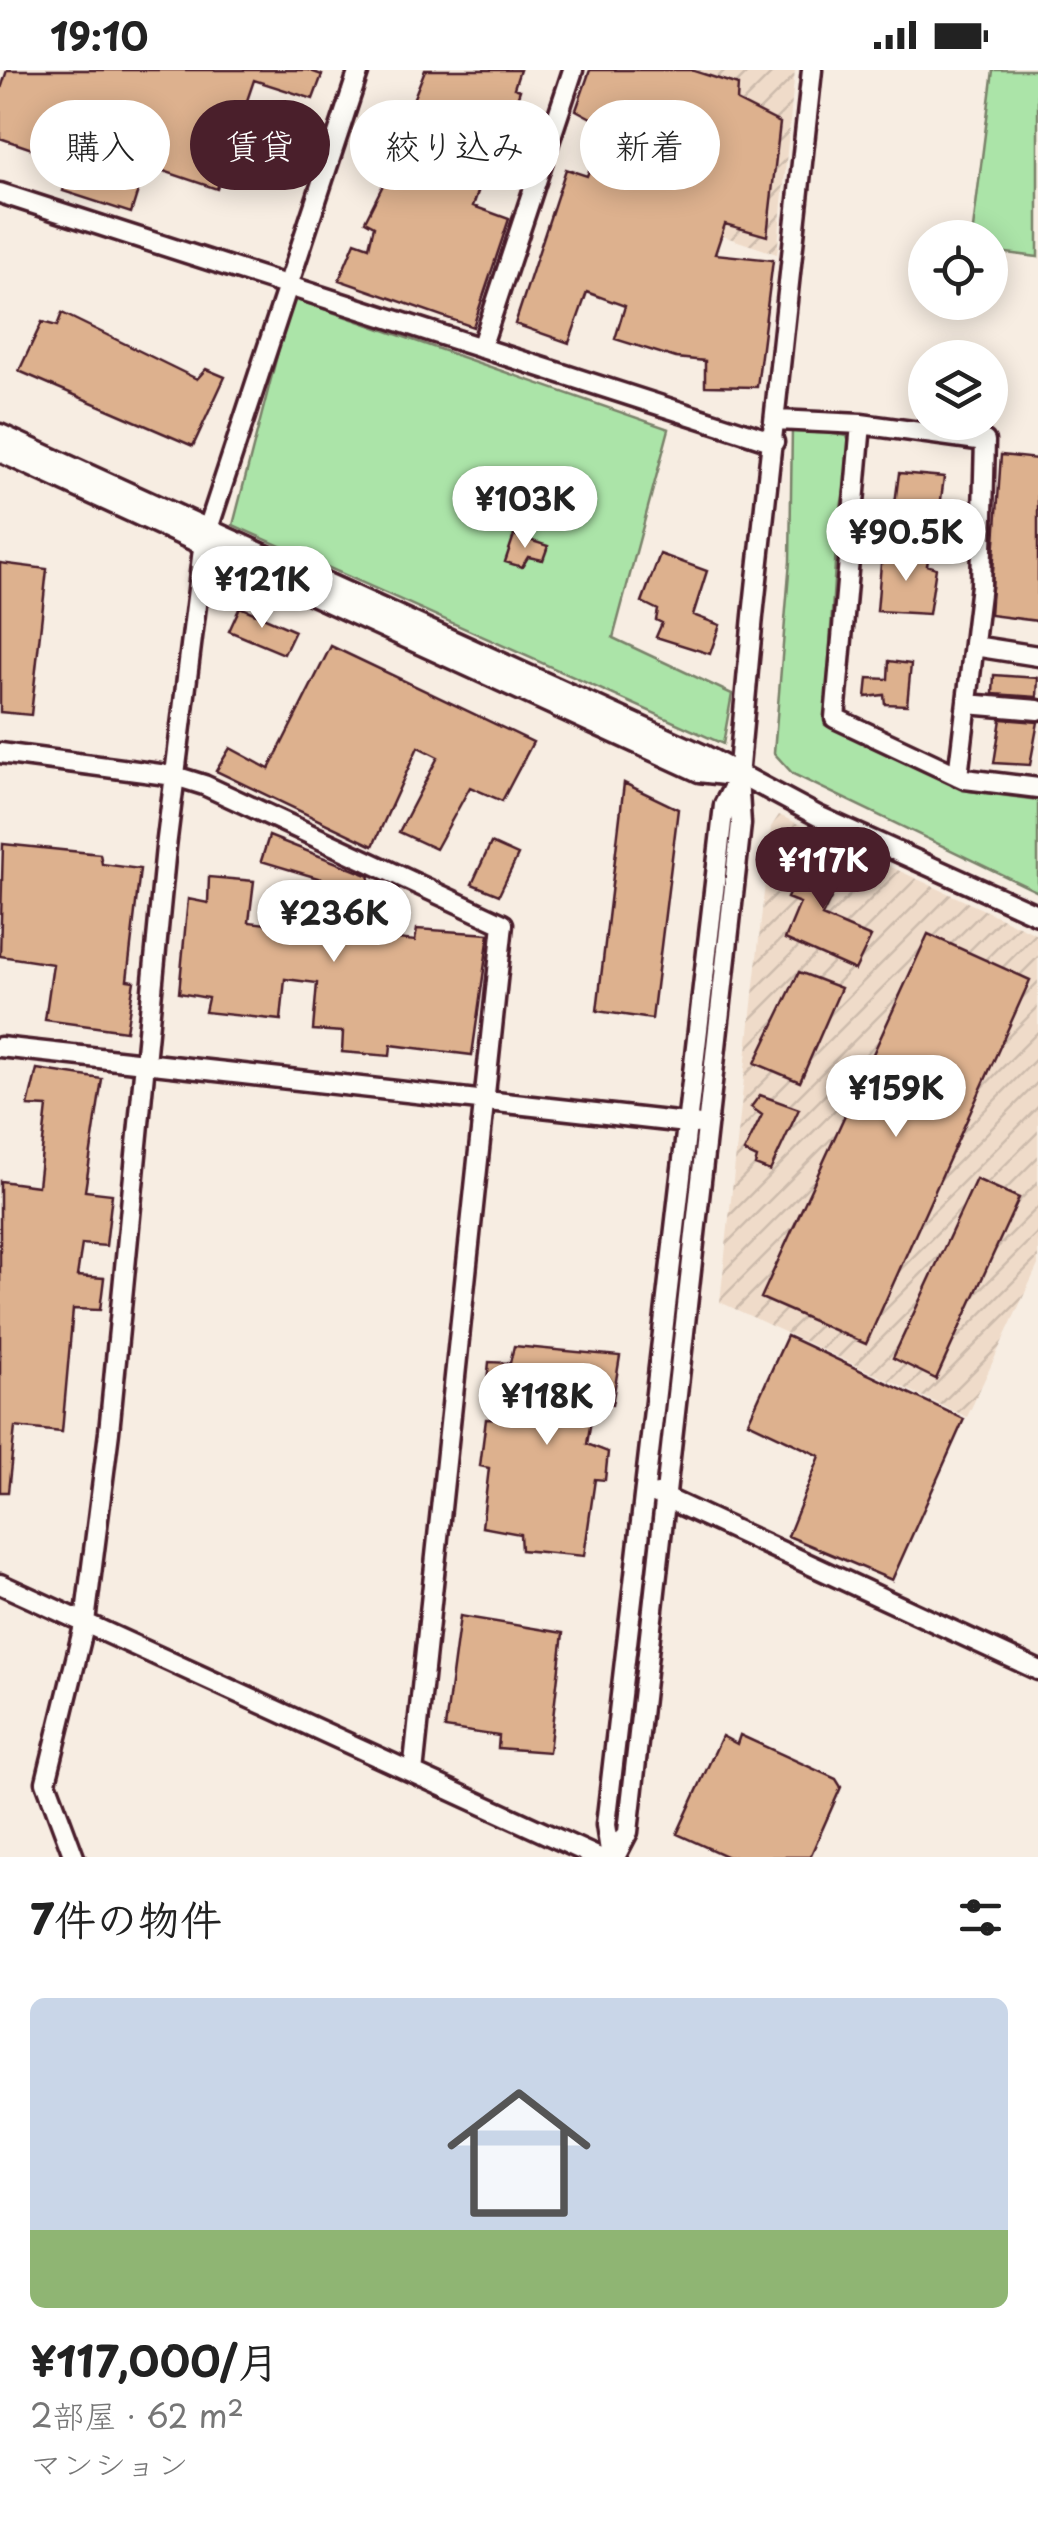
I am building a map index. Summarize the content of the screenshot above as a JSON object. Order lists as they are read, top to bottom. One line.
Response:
{"page":{"status":"19:10","chip":["購入","賃貸","絞り込み","新着"],"price":["¥103K","¥90.5K","¥121K","¥117K","¥236K","¥159K","¥118K"],"heading":"7件の物件","list":[{"name":"¥117,000/月","note":"2部屋 · 62 m² · マンション"}]}}
